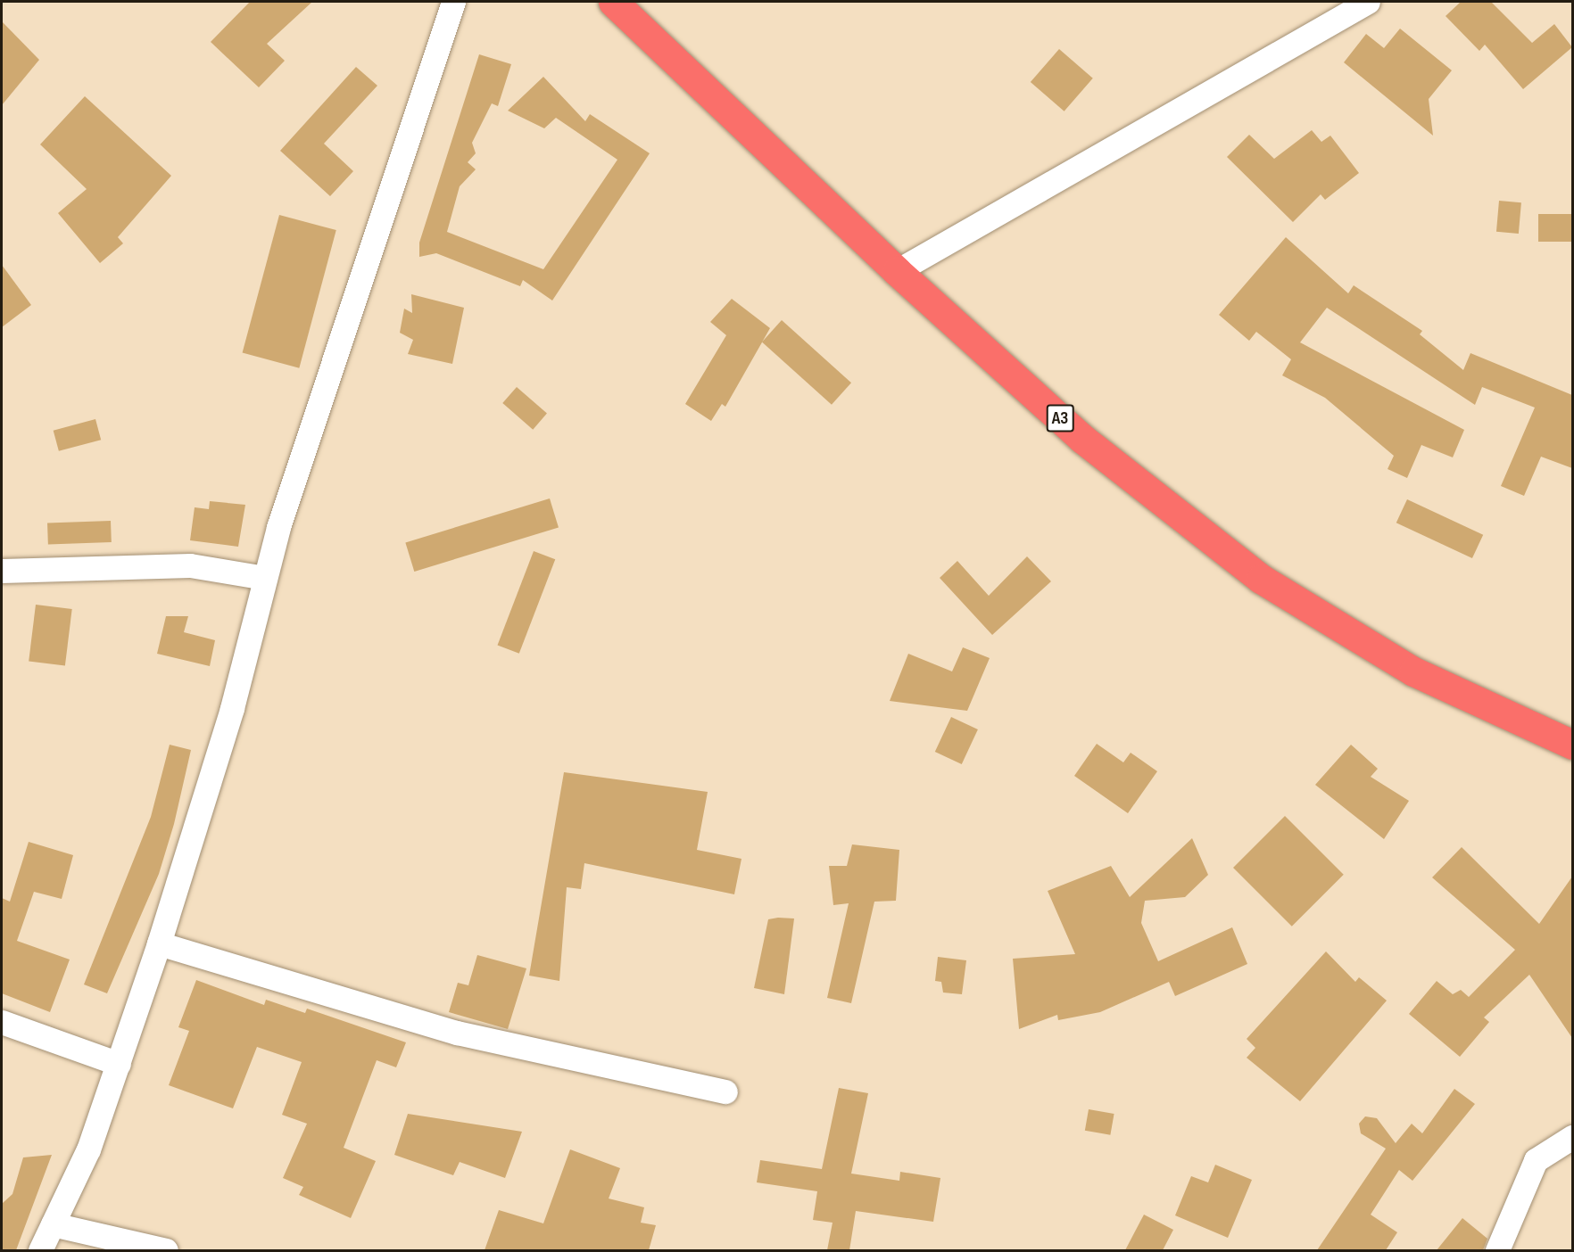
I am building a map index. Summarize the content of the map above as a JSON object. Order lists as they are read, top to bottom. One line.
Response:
{"streets":{"highway":["A3"]}}
